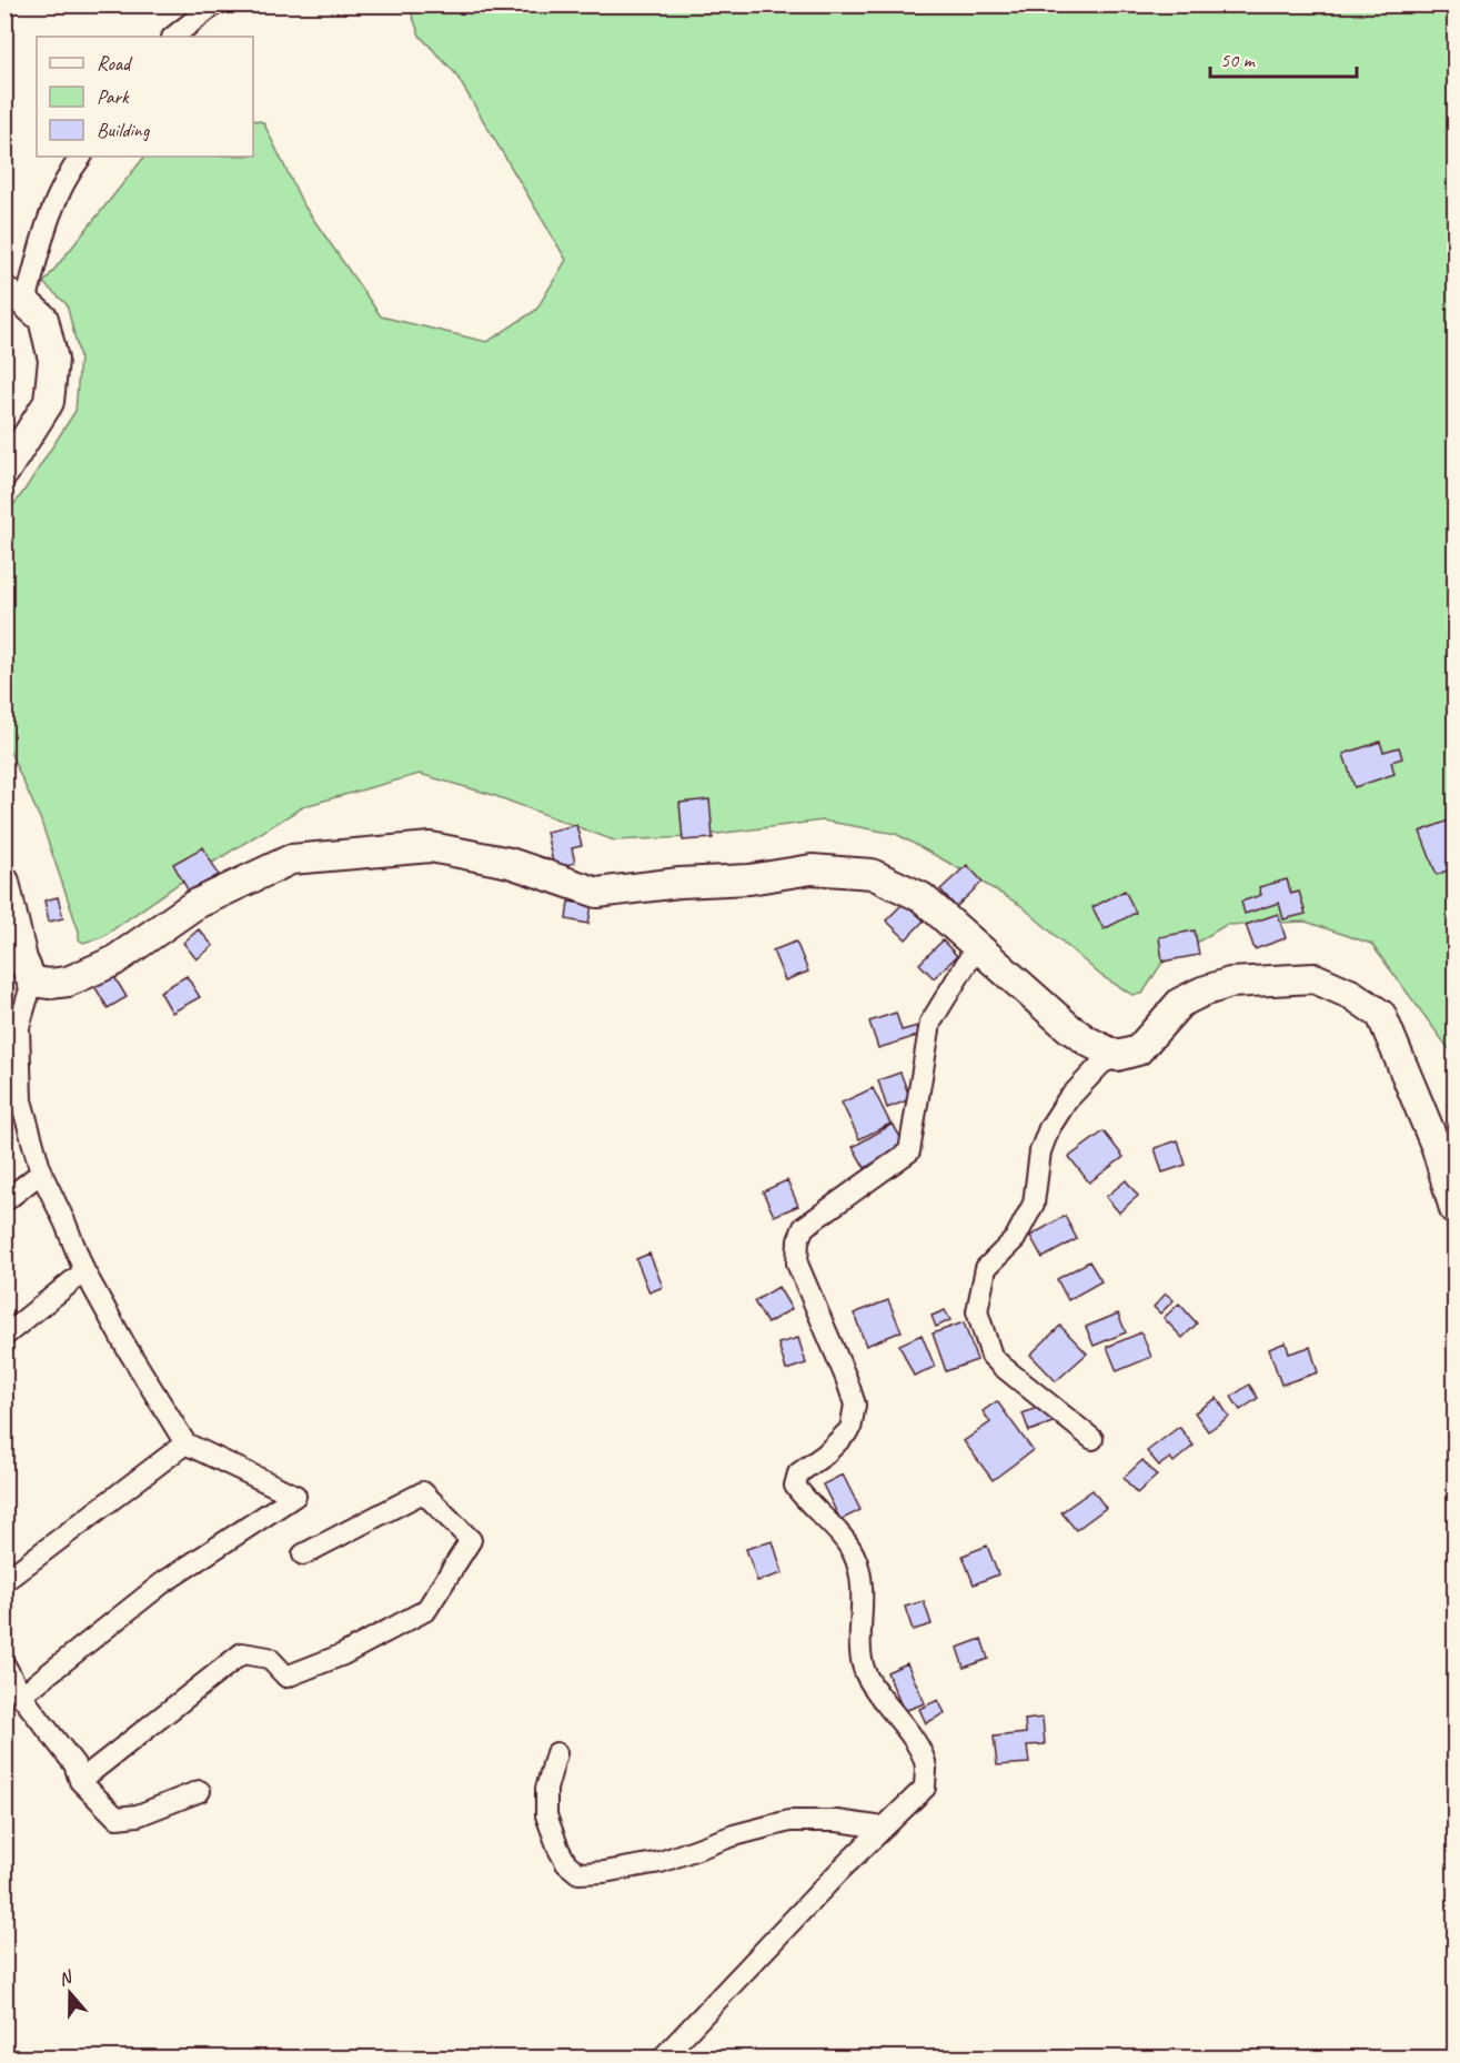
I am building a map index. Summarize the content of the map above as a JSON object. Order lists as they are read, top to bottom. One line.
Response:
{"legend":["Road","Park","Building"],"scale_bar":"50 m","north":"top"}
